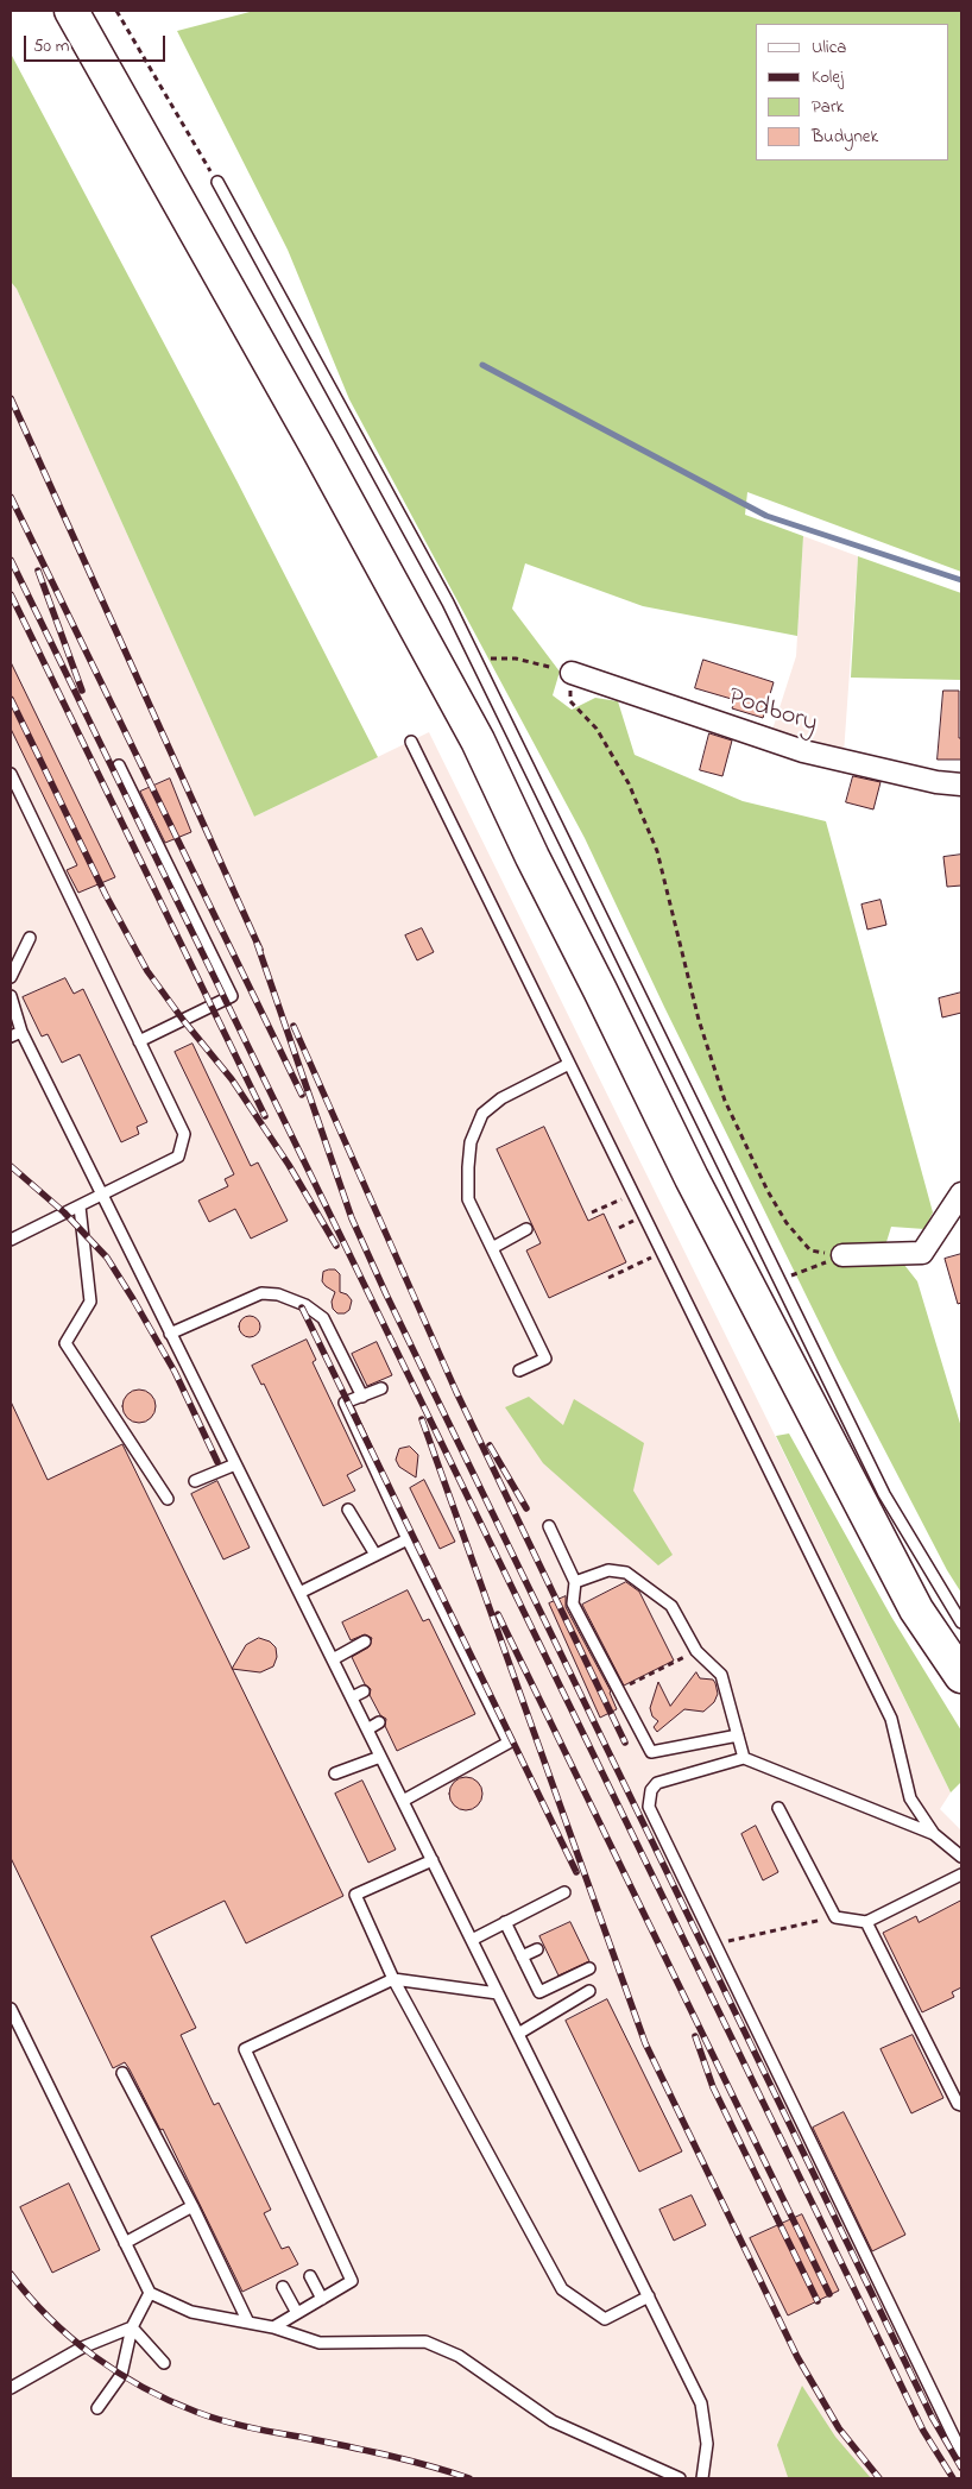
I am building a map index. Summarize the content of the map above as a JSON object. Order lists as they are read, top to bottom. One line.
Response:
{"streets":{"street":["Podbory"]},"legend":["Ulica","Kolej","Park","Budynek"],"scale_bar":"50 m"}
